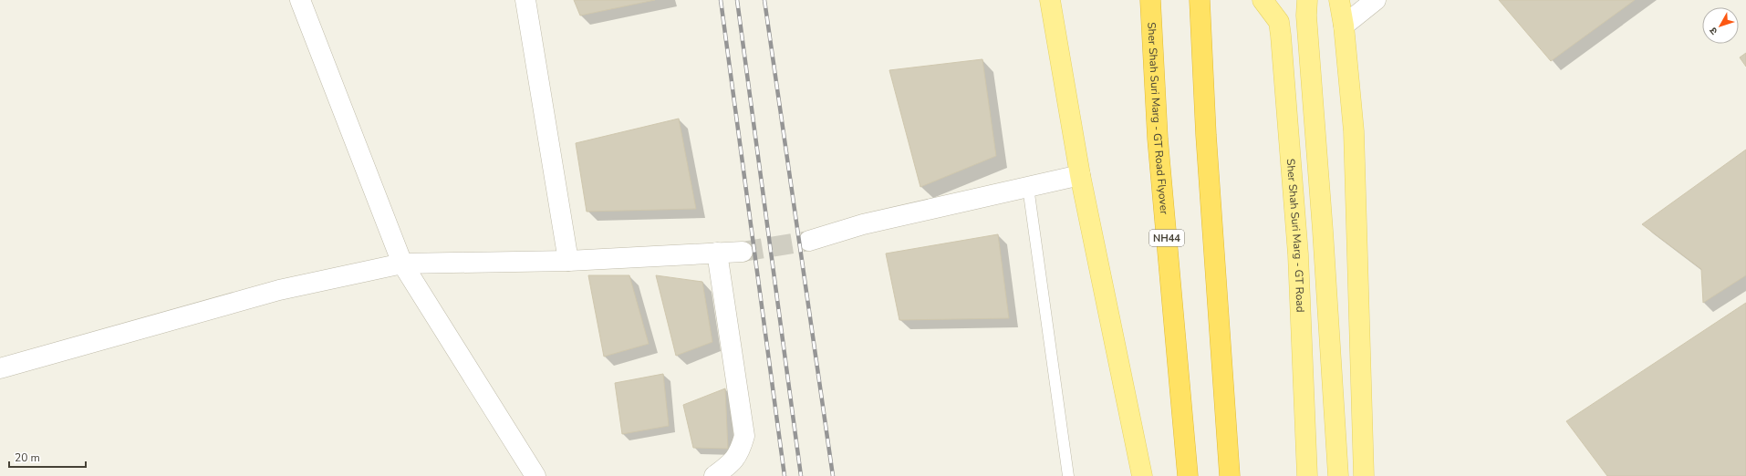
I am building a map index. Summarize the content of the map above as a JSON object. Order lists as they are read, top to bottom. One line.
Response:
{"streets":{"highway":["Sher Shah Suri Marg - GT Road Flyover","NH44"],"main road":["Sher Shah Suri Marg - GT Road"]},"scale_bar":"20 m","north":"bottom left"}
